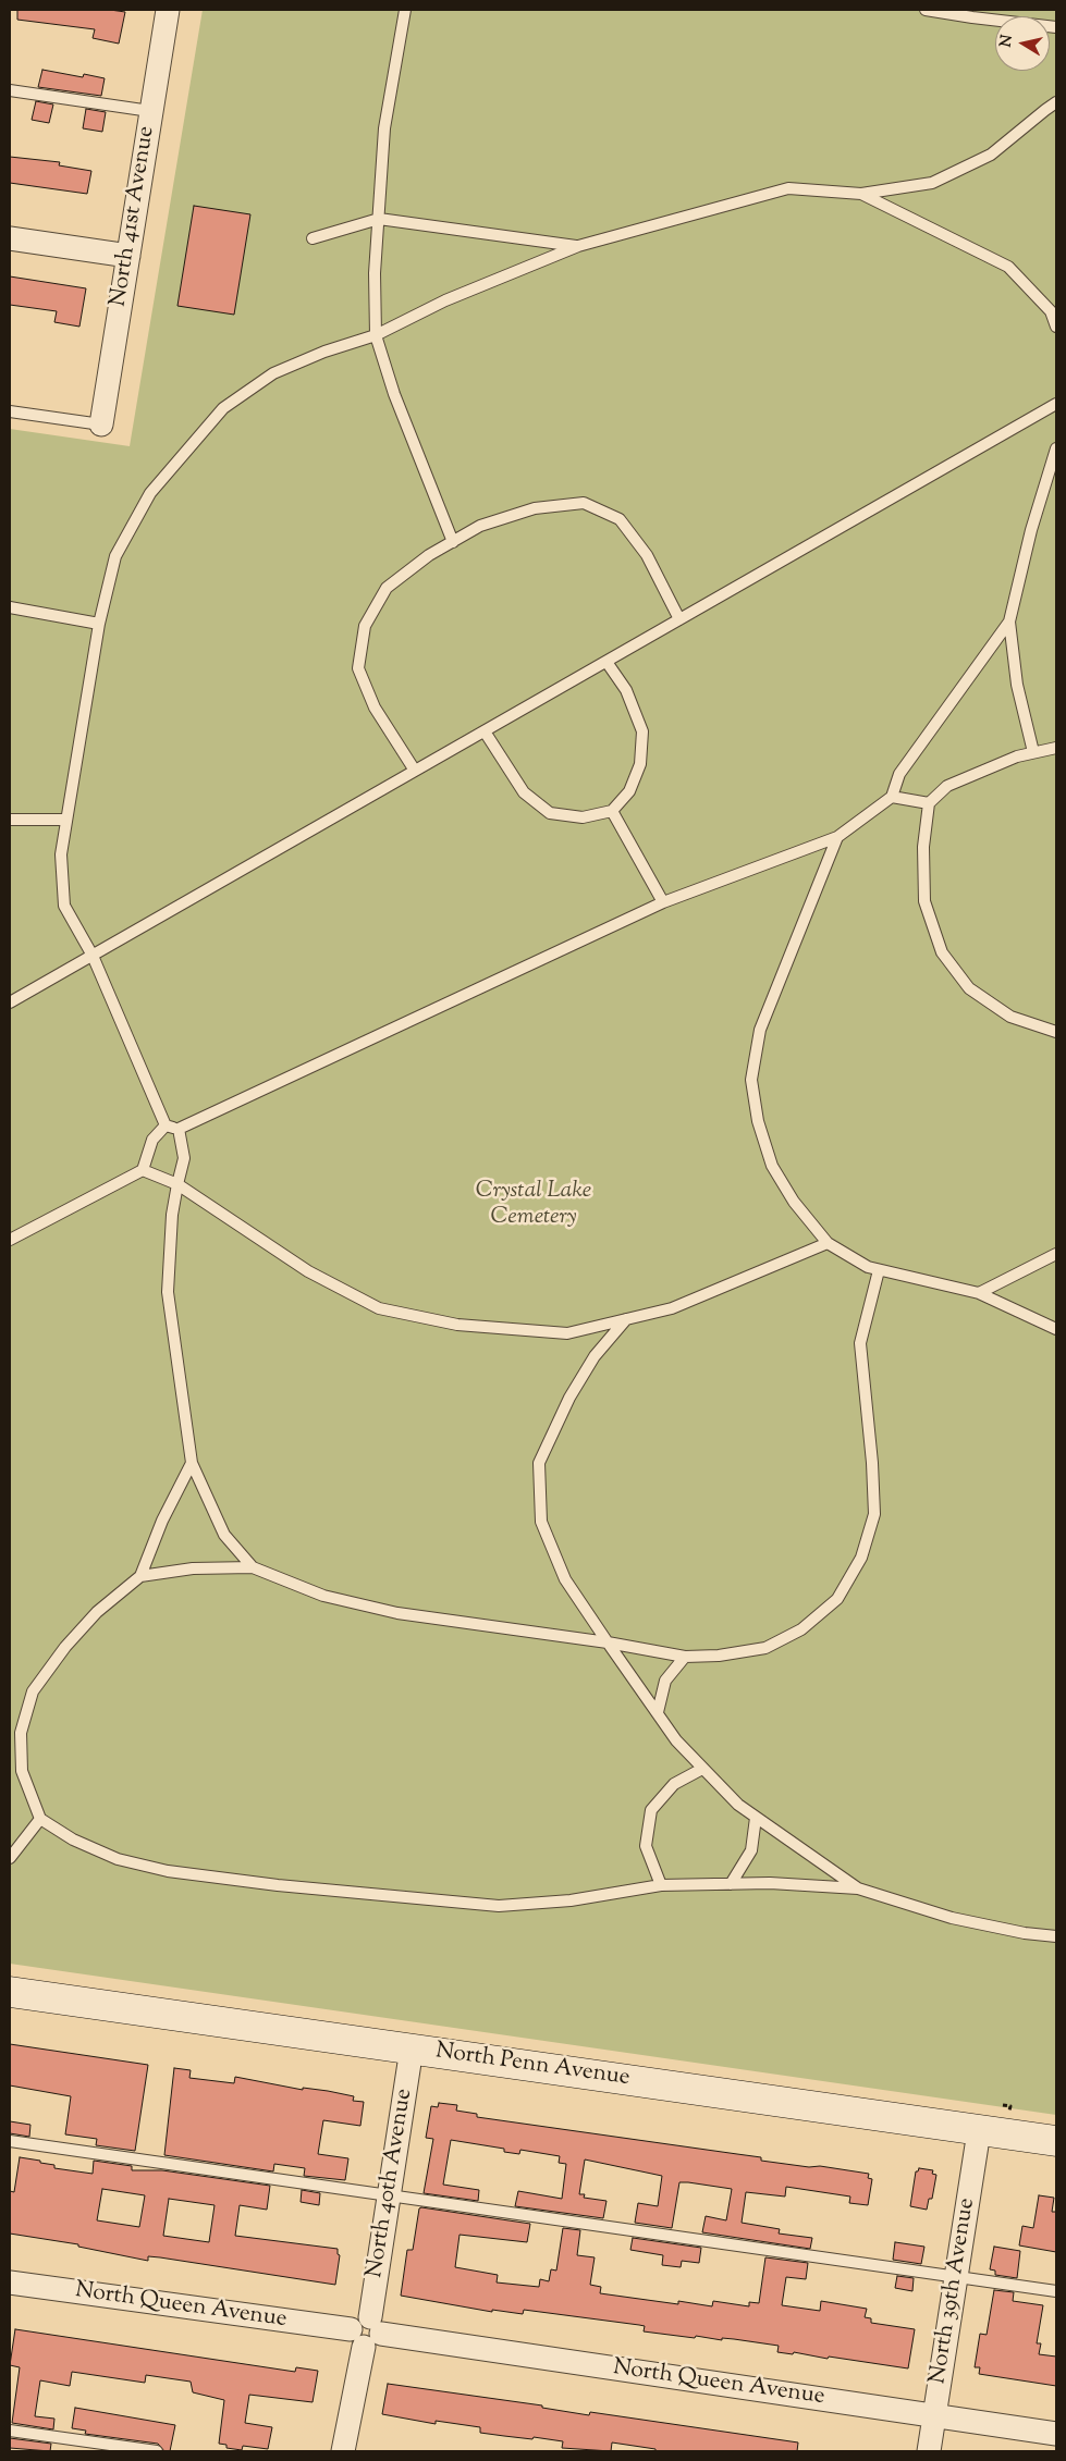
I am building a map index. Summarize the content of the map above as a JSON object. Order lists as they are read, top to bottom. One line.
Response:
{"streets":{"main road":["North Penn Avenue"],"street":["North 41st Avenue","North 40th Avenue","North 39th Avenue","North Queen Avenue"]},"crossings":[["North Penn Avenue","North 40th Avenue"],["North Penn Avenue","North 39th Avenue"],["North 40th Avenue","North Queen Avenue"],["North 39th Avenue","North Queen Avenue"]],"parks":["Crystal Lake Cemetery"],"north":"left"}
